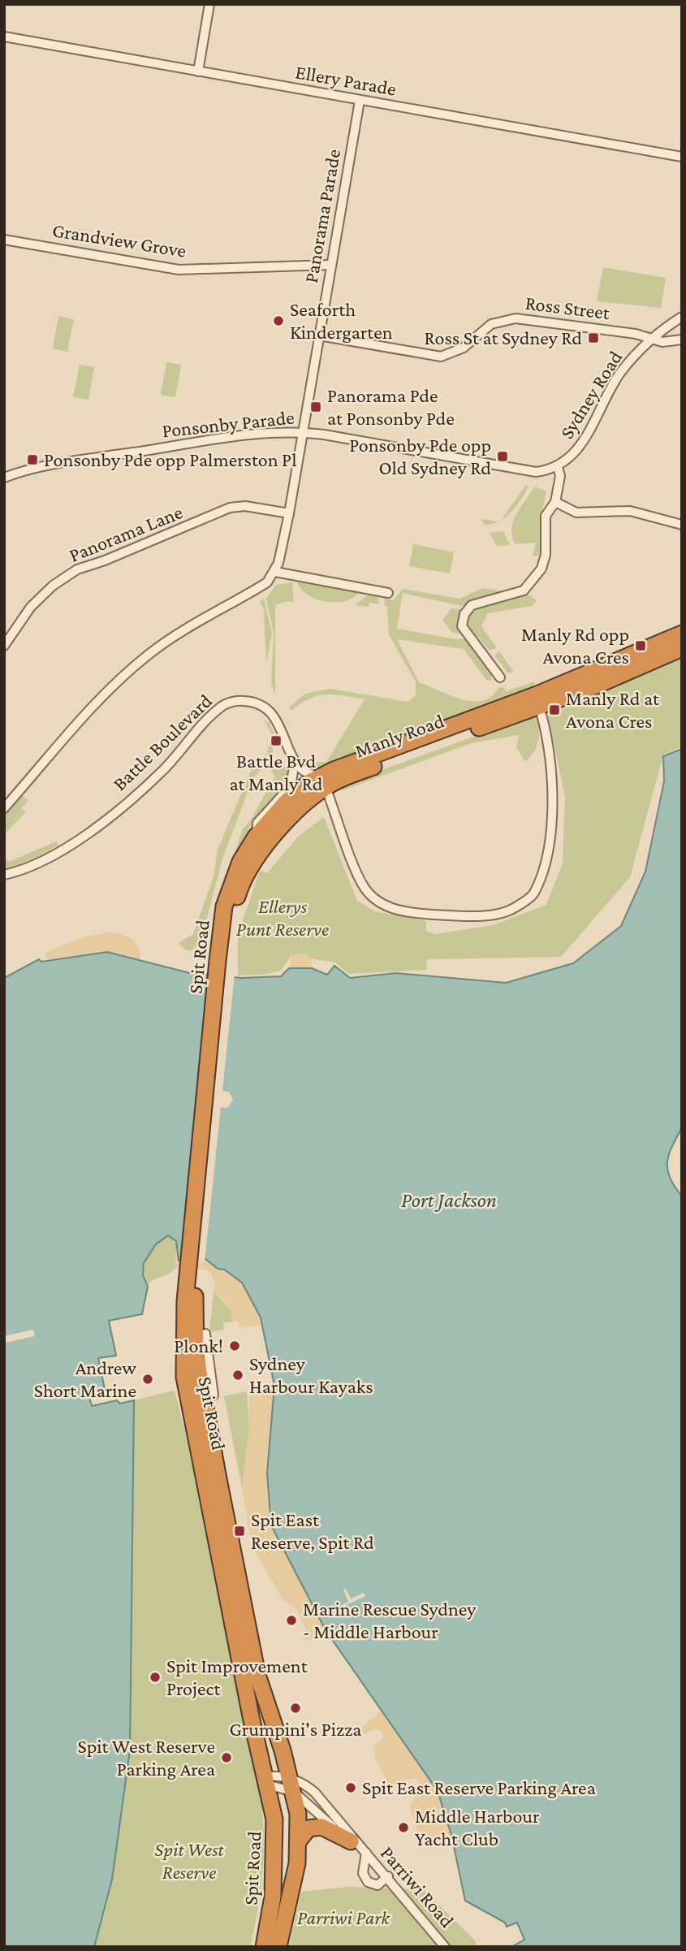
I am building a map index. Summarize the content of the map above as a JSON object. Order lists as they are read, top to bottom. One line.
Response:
{"streets":{"highway":["Manly Road","Spit Road"],"street":["Ellery Parade","Panorama Parade","Grandview Grove","Ross Street","Sydney Road","Ponsonby Parade","Panorama Lane","Battle Boulevard","Parriwi Road"]},"crossings":[["Ellery Parade","Panorama Parade"],["Panorama Parade","Grandview Grove"],["Panorama Parade","Ross Street"],["Panorama Parade","Ponsonby Parade"],["Panorama Parade","Panorama Lane"],["Ross Street","Sydney Road"],["Sydney Road","Ponsonby Parade"],["Manly Road","Spit Road"],["Spit Road","Parriwi Road"]],"water":["Port Jackson"],"parks":["Ellerys Punt Reserve","Spit West Reserve","Parriwi Park"],"places":{"other":["Seaforth Kindergarten","Plonk!","Sydney Harbour Kayaks","Andrew Short Marine","Marine Rescue Sydney - Middle Harbour","Spit Improvement Project","Grumpini's Pizza","Spit West Reserve Parking Area","Spit East Reserve Parking Area","Middle Harbour Yacht Club"],"transit":["Ross St at Sydney Rd","Panorama Pde at Ponsonby Pde","Ponsonby Pde opp Old Sydney Rd","Ponsonby Pde opp Palmerston Pl","Manly Rd opp Avona Cres","Manly Rd at Avona Cres","Battle Bvd at Manly Rd","Spit East Reserve, Spit Rd"]}}
